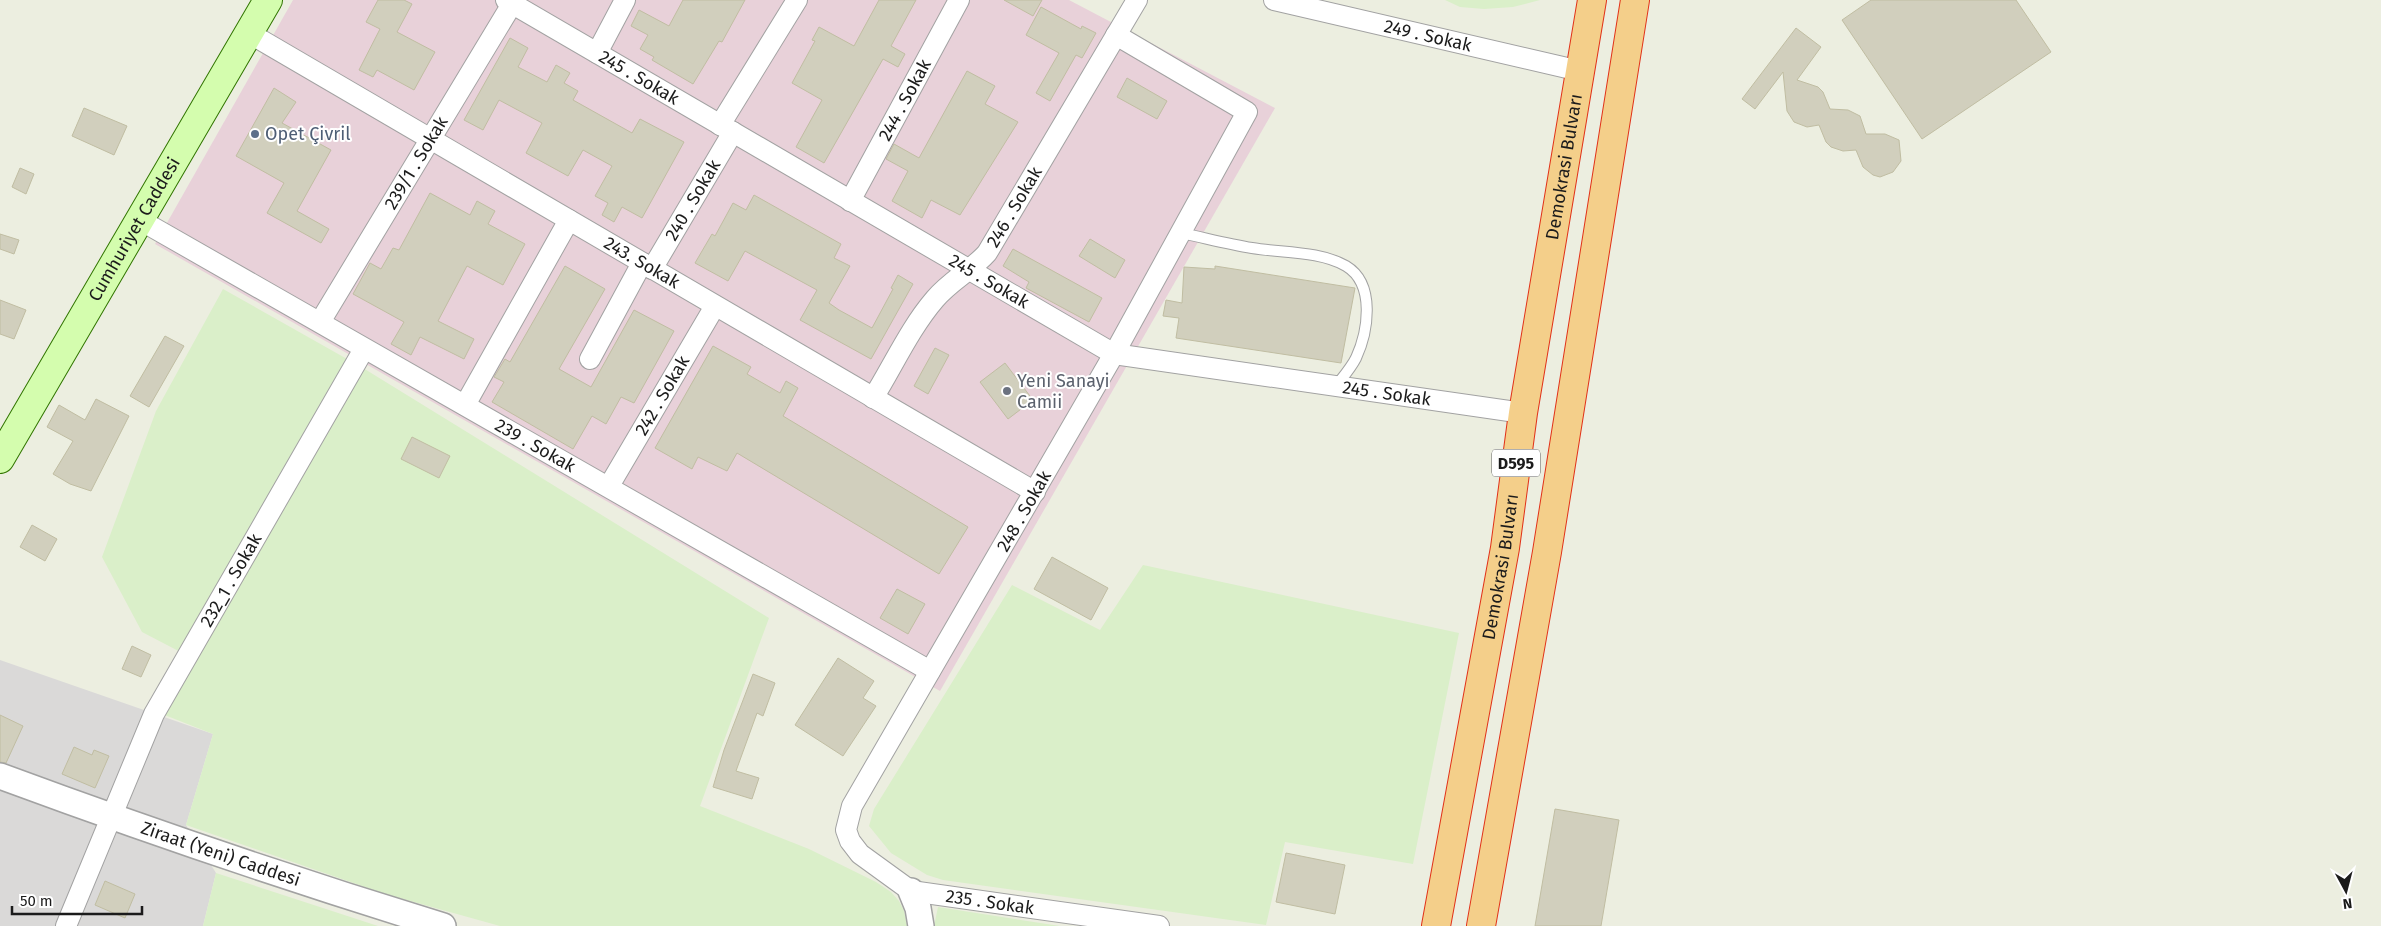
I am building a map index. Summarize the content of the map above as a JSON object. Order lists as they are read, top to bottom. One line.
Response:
{"streets":{"highway":["Demokrasi Bulvarı","D595"],"main road":["Cumhuriyet Caddesi"],"street":["249 . Sokak","245 . Sokak","244 . Sokak","239/1 . Sokak","240 . Sokak","246 . Sokak","243. Sokak","242 . Sokak","239 . Sokak","248 . Sokak","232_1 . Sokak","Ziraat (Yeni) Caddesi","235 . Sokak"]},"crossings":[["249 . Sokak","Demokrasi Bulvarı"],["245 . Sokak","244 . Sokak"],["245 . Sokak","239/1 . Sokak"],["245 . Sokak","Demokrasi Bulvarı"],["245 . Sokak","240 . Sokak"],["245 . Sokak","246 . Sokak"],["245 . Sokak","248 . Sokak"],["239/1 . Sokak","243. Sokak"],["239/1 . Sokak","239 . Sokak"],["240 . Sokak","243. Sokak"],["246 . Sokak","243. Sokak"],["246 . Sokak","248 . Sokak"],["Cumhuriyet Caddesi","243. Sokak"],["Cumhuriyet Caddesi","239 . Sokak"],["243. Sokak","242 . Sokak"],["243. Sokak","248 . Sokak"],["242 . Sokak","239 . Sokak"],["239 . Sokak","248 . Sokak"],["239 . Sokak","232_1 . Sokak"],["248 . Sokak","235 . Sokak"],["232_1 . Sokak","Ziraat (Yeni) Caddesi"]],"places":["Opet Çivril","Yeni Sanayi Camii"],"scale_bar":"50 m","north":"bottom"}
